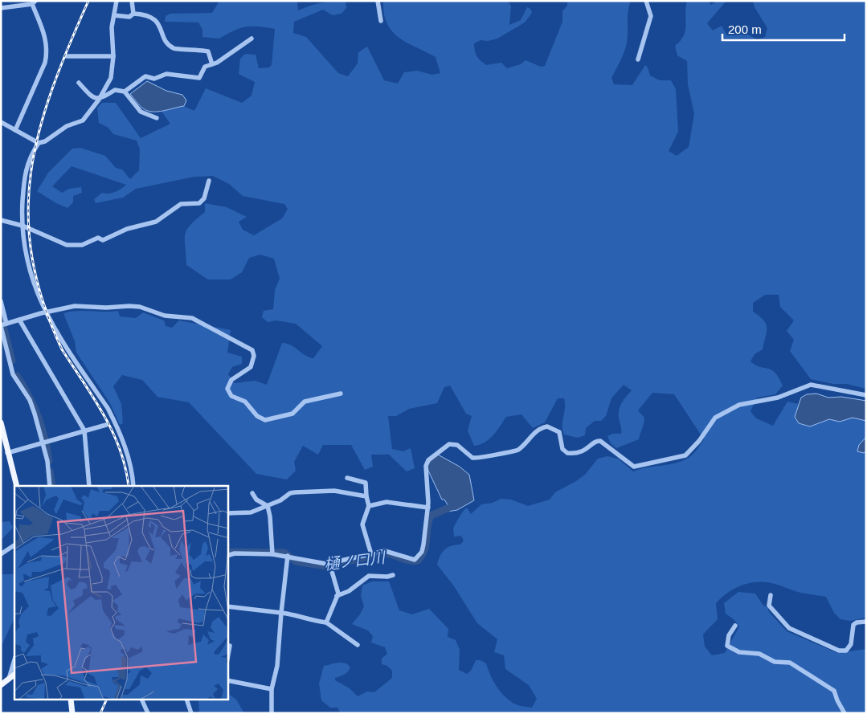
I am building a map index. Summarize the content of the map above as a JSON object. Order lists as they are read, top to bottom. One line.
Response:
{"water":["樋ノ口川"],"scale_bar":"200 m"}
